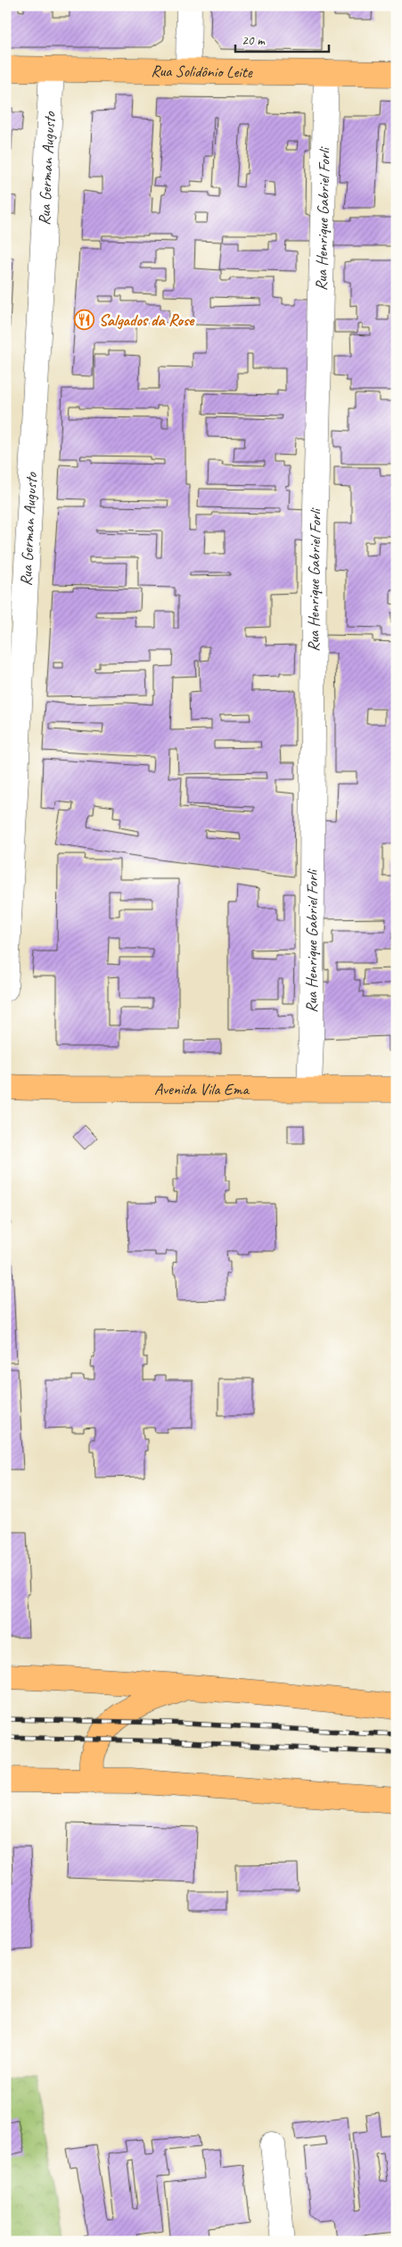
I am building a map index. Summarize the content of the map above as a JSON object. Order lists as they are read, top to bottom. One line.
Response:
{"streets":{"main road":["Rua Solidônio Leite","Avenida Vila Ema"],"street":["Rua German Augusto","Rua Henrique Gabriel Forli"]},"crossings":[["Rua Solidônio Leite","Rua German Augusto"],["Rua Solidônio Leite","Rua Henrique Gabriel Forli"],["Rua Henrique Gabriel Forli","Avenida Vila Ema"]],"places":{"restaurant":["Salgados da Rose"]},"scale_bar":"20 m"}
